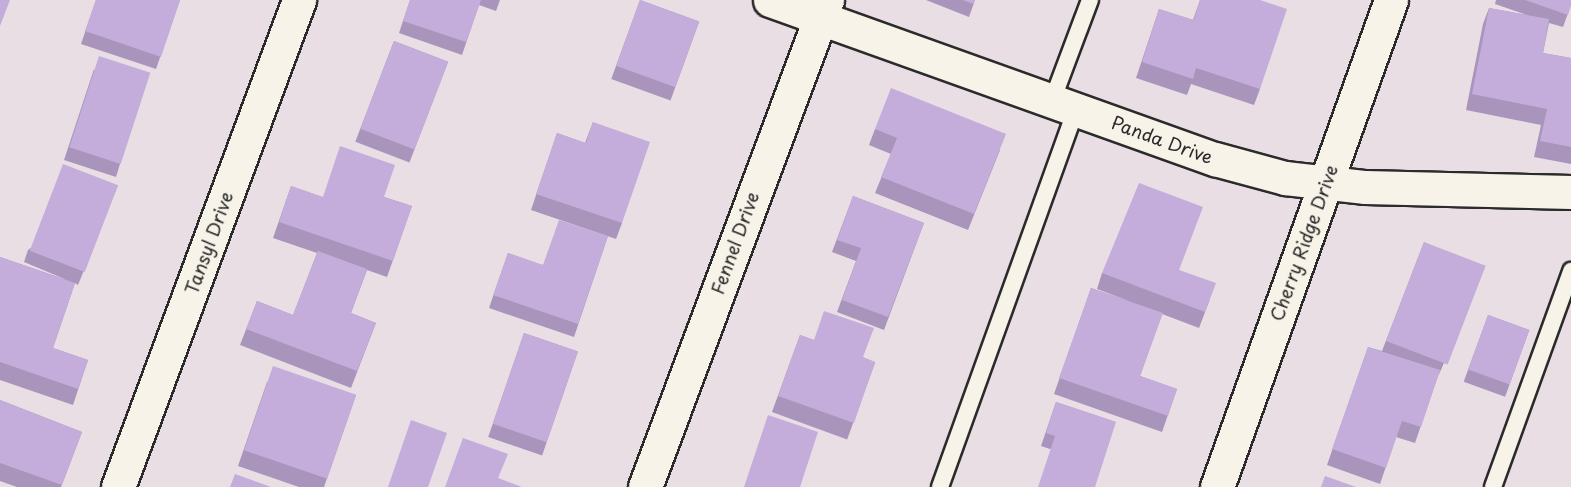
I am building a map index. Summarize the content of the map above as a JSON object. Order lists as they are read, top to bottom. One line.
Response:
{"streets":{"street":["Panda Drive","Tansyl Drive","Fennel Drive","Cherry Ridge Drive"]},"crossings":[["Panda Drive","Fennel Drive"],["Panda Drive","Cherry Ridge Drive"]]}
